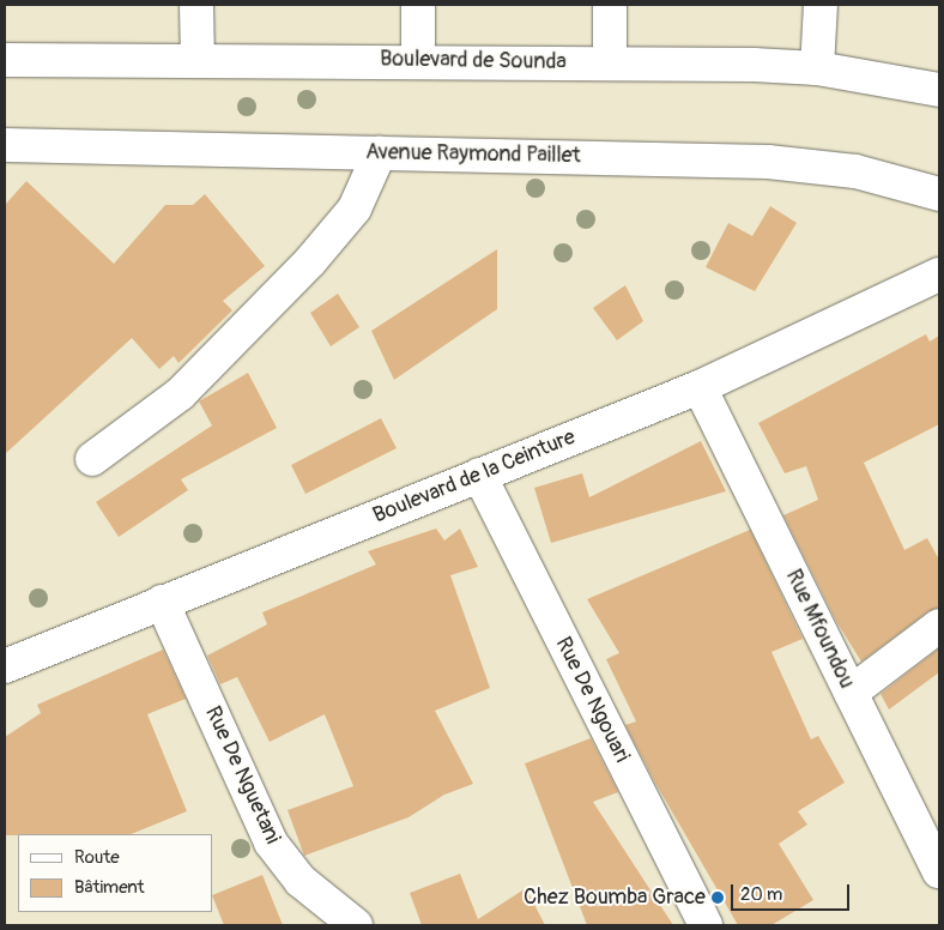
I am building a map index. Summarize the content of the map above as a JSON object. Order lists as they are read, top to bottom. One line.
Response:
{"streets":{"street":["Boulevard de Sounda","Avenue Raymond Paillet","Boulevard de la Ceinture","Rue Mfoundou","Rue De Ngouari","Rue De Nguetani"]},"crossings":[["Boulevard de la Ceinture","Rue Mfoundou"],["Boulevard de la Ceinture","Rue De Ngouari"],["Boulevard de la Ceinture","Rue De Nguetani"]],"places":["Chez Boumba Grace"],"legend":["Route","Bâtiment"],"scale_bar":"20 m"}
